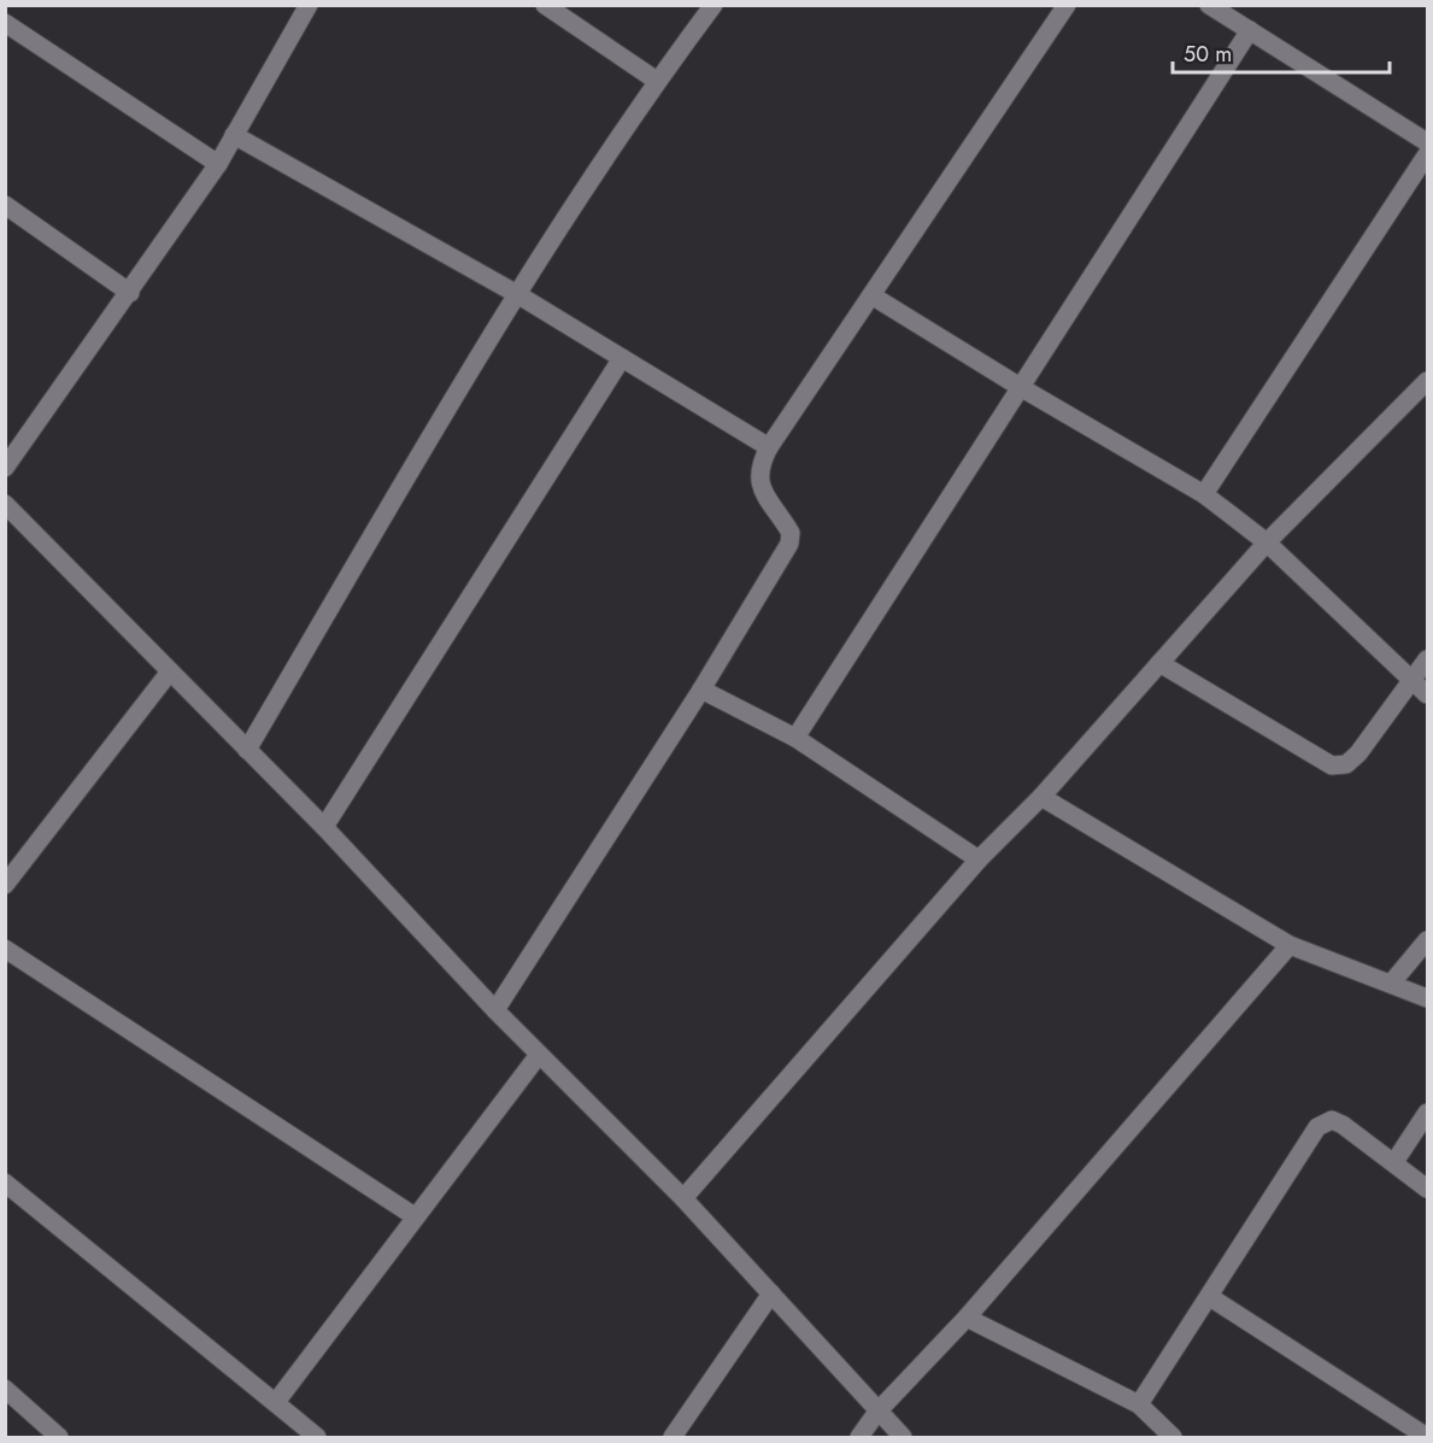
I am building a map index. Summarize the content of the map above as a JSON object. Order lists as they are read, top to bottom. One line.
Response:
{"scale_bar":"50 m"}
